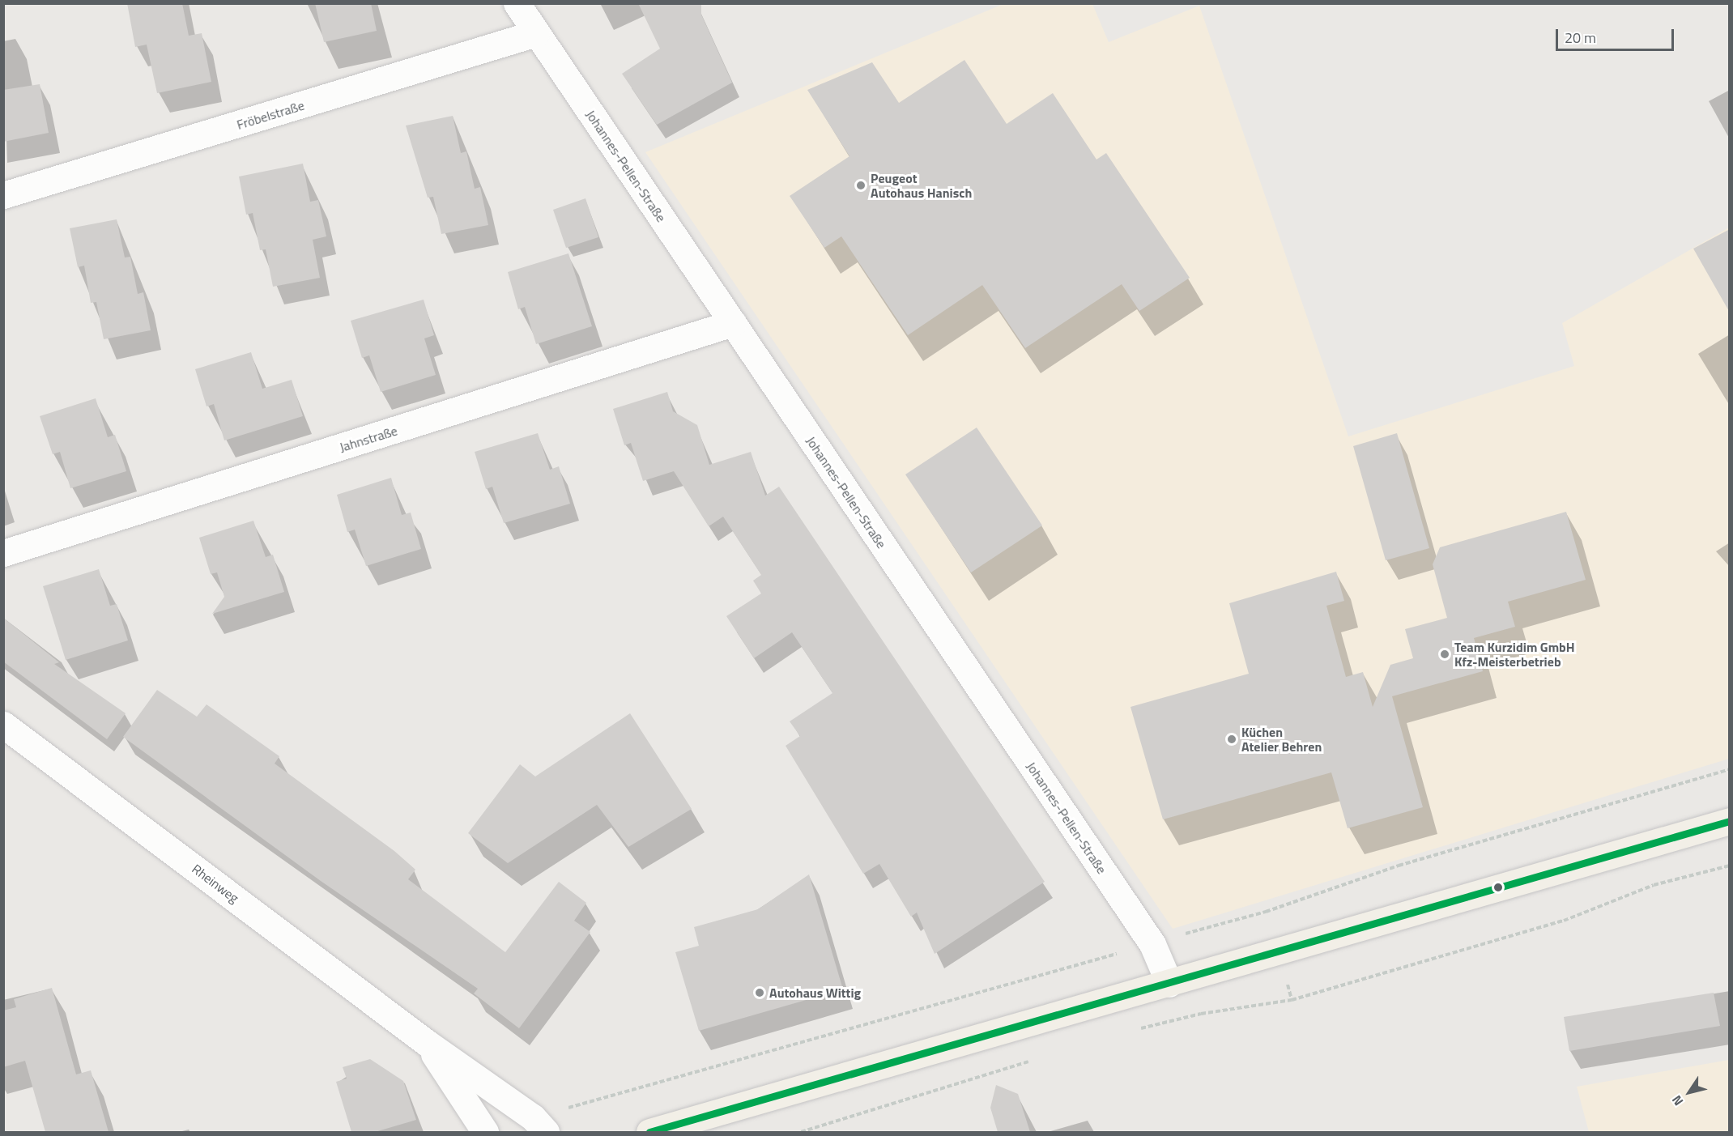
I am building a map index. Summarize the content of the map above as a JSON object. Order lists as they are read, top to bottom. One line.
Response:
{"streets":{"street":["Fröbelstraße","Johannes-Pellen-Straße","Jahnstraße","Rheinweg"]},"crossings":[["Fröbelstraße","Johannes-Pellen-Straße"],["Johannes-Pellen-Straße","Jahnstraße"]],"places":["Peugeot Autohaus Hanisch","Team Kurzidim GmbH Kfz-Meisterbetrieb","Küchen Atelier Behren","Autohaus Wittig"],"scale_bar":"20 m","north":"bottom left"}
